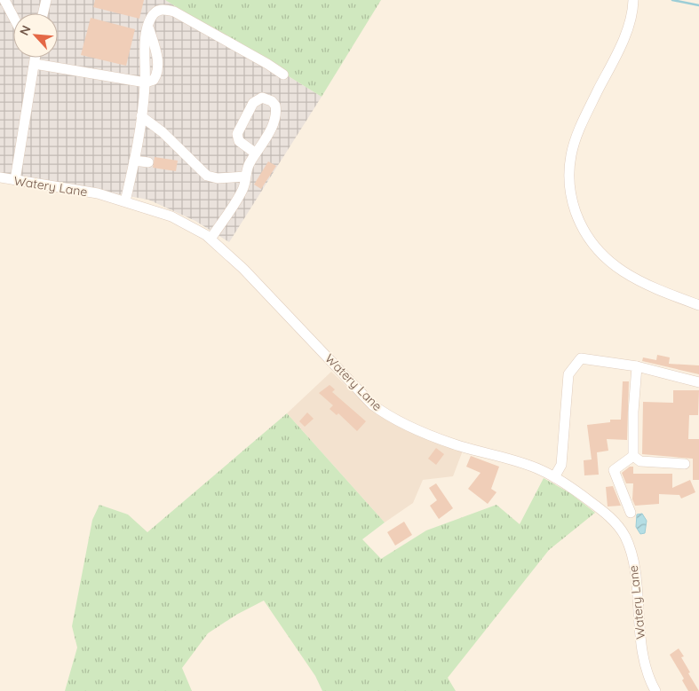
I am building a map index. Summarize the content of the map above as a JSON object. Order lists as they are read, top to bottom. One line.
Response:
{"streets":{"street":["Watery Lane"]},"north":"top left"}
